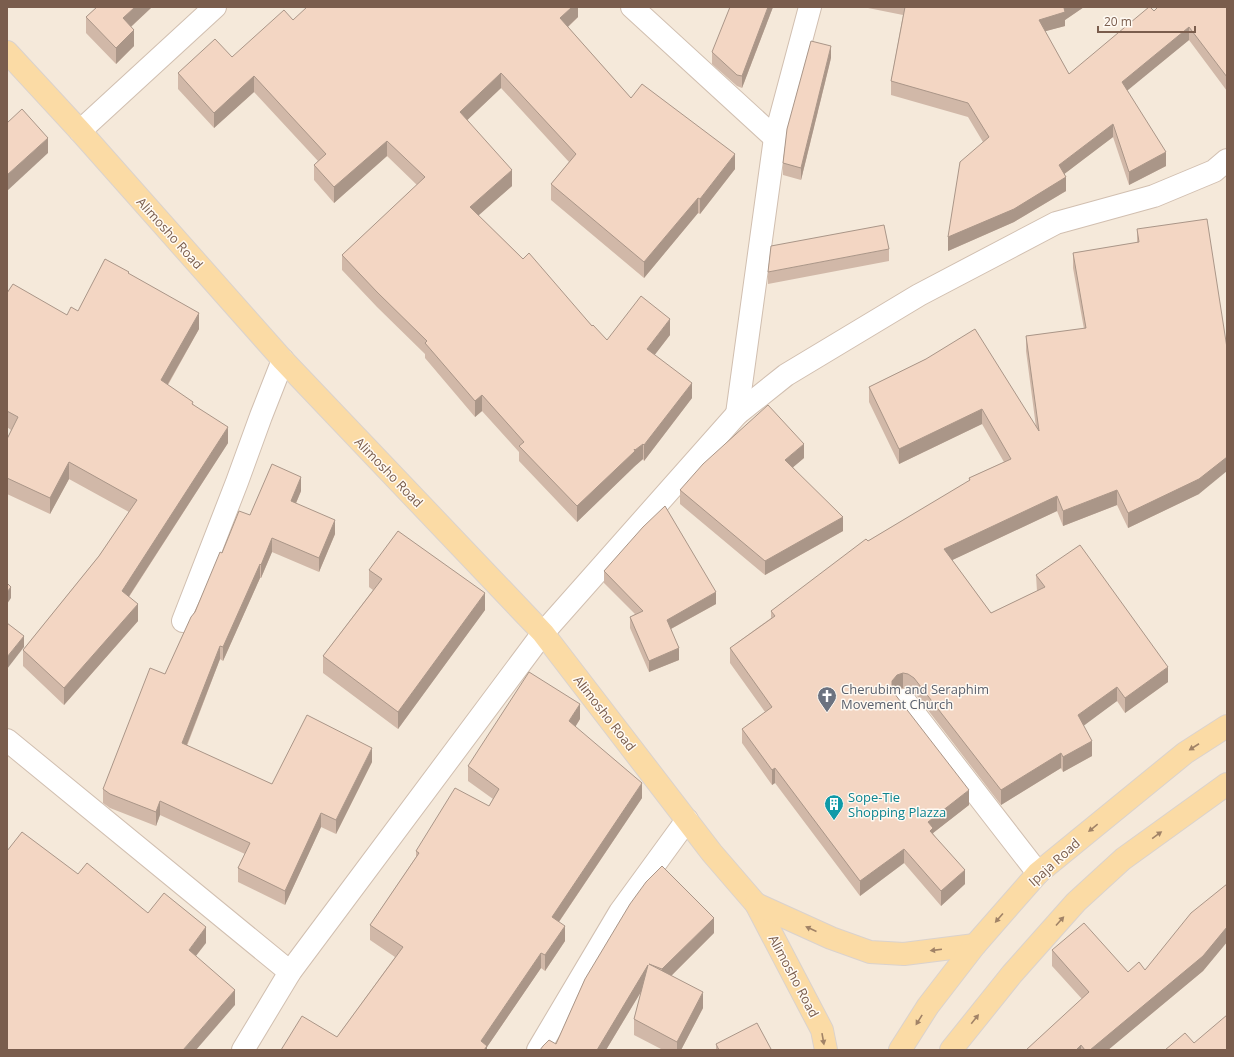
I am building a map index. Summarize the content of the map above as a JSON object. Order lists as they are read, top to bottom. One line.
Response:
{"streets":{"main road":["Alimosho Road","Ipaja Road"]},"crossings":[["Alimosho Road","Ipaja Road"]],"places":{"church":["Cherubim and Seraphim Movement Church"],"building":["Sope-Tie Shopping Plazza"]},"scale_bar":"20 m"}
